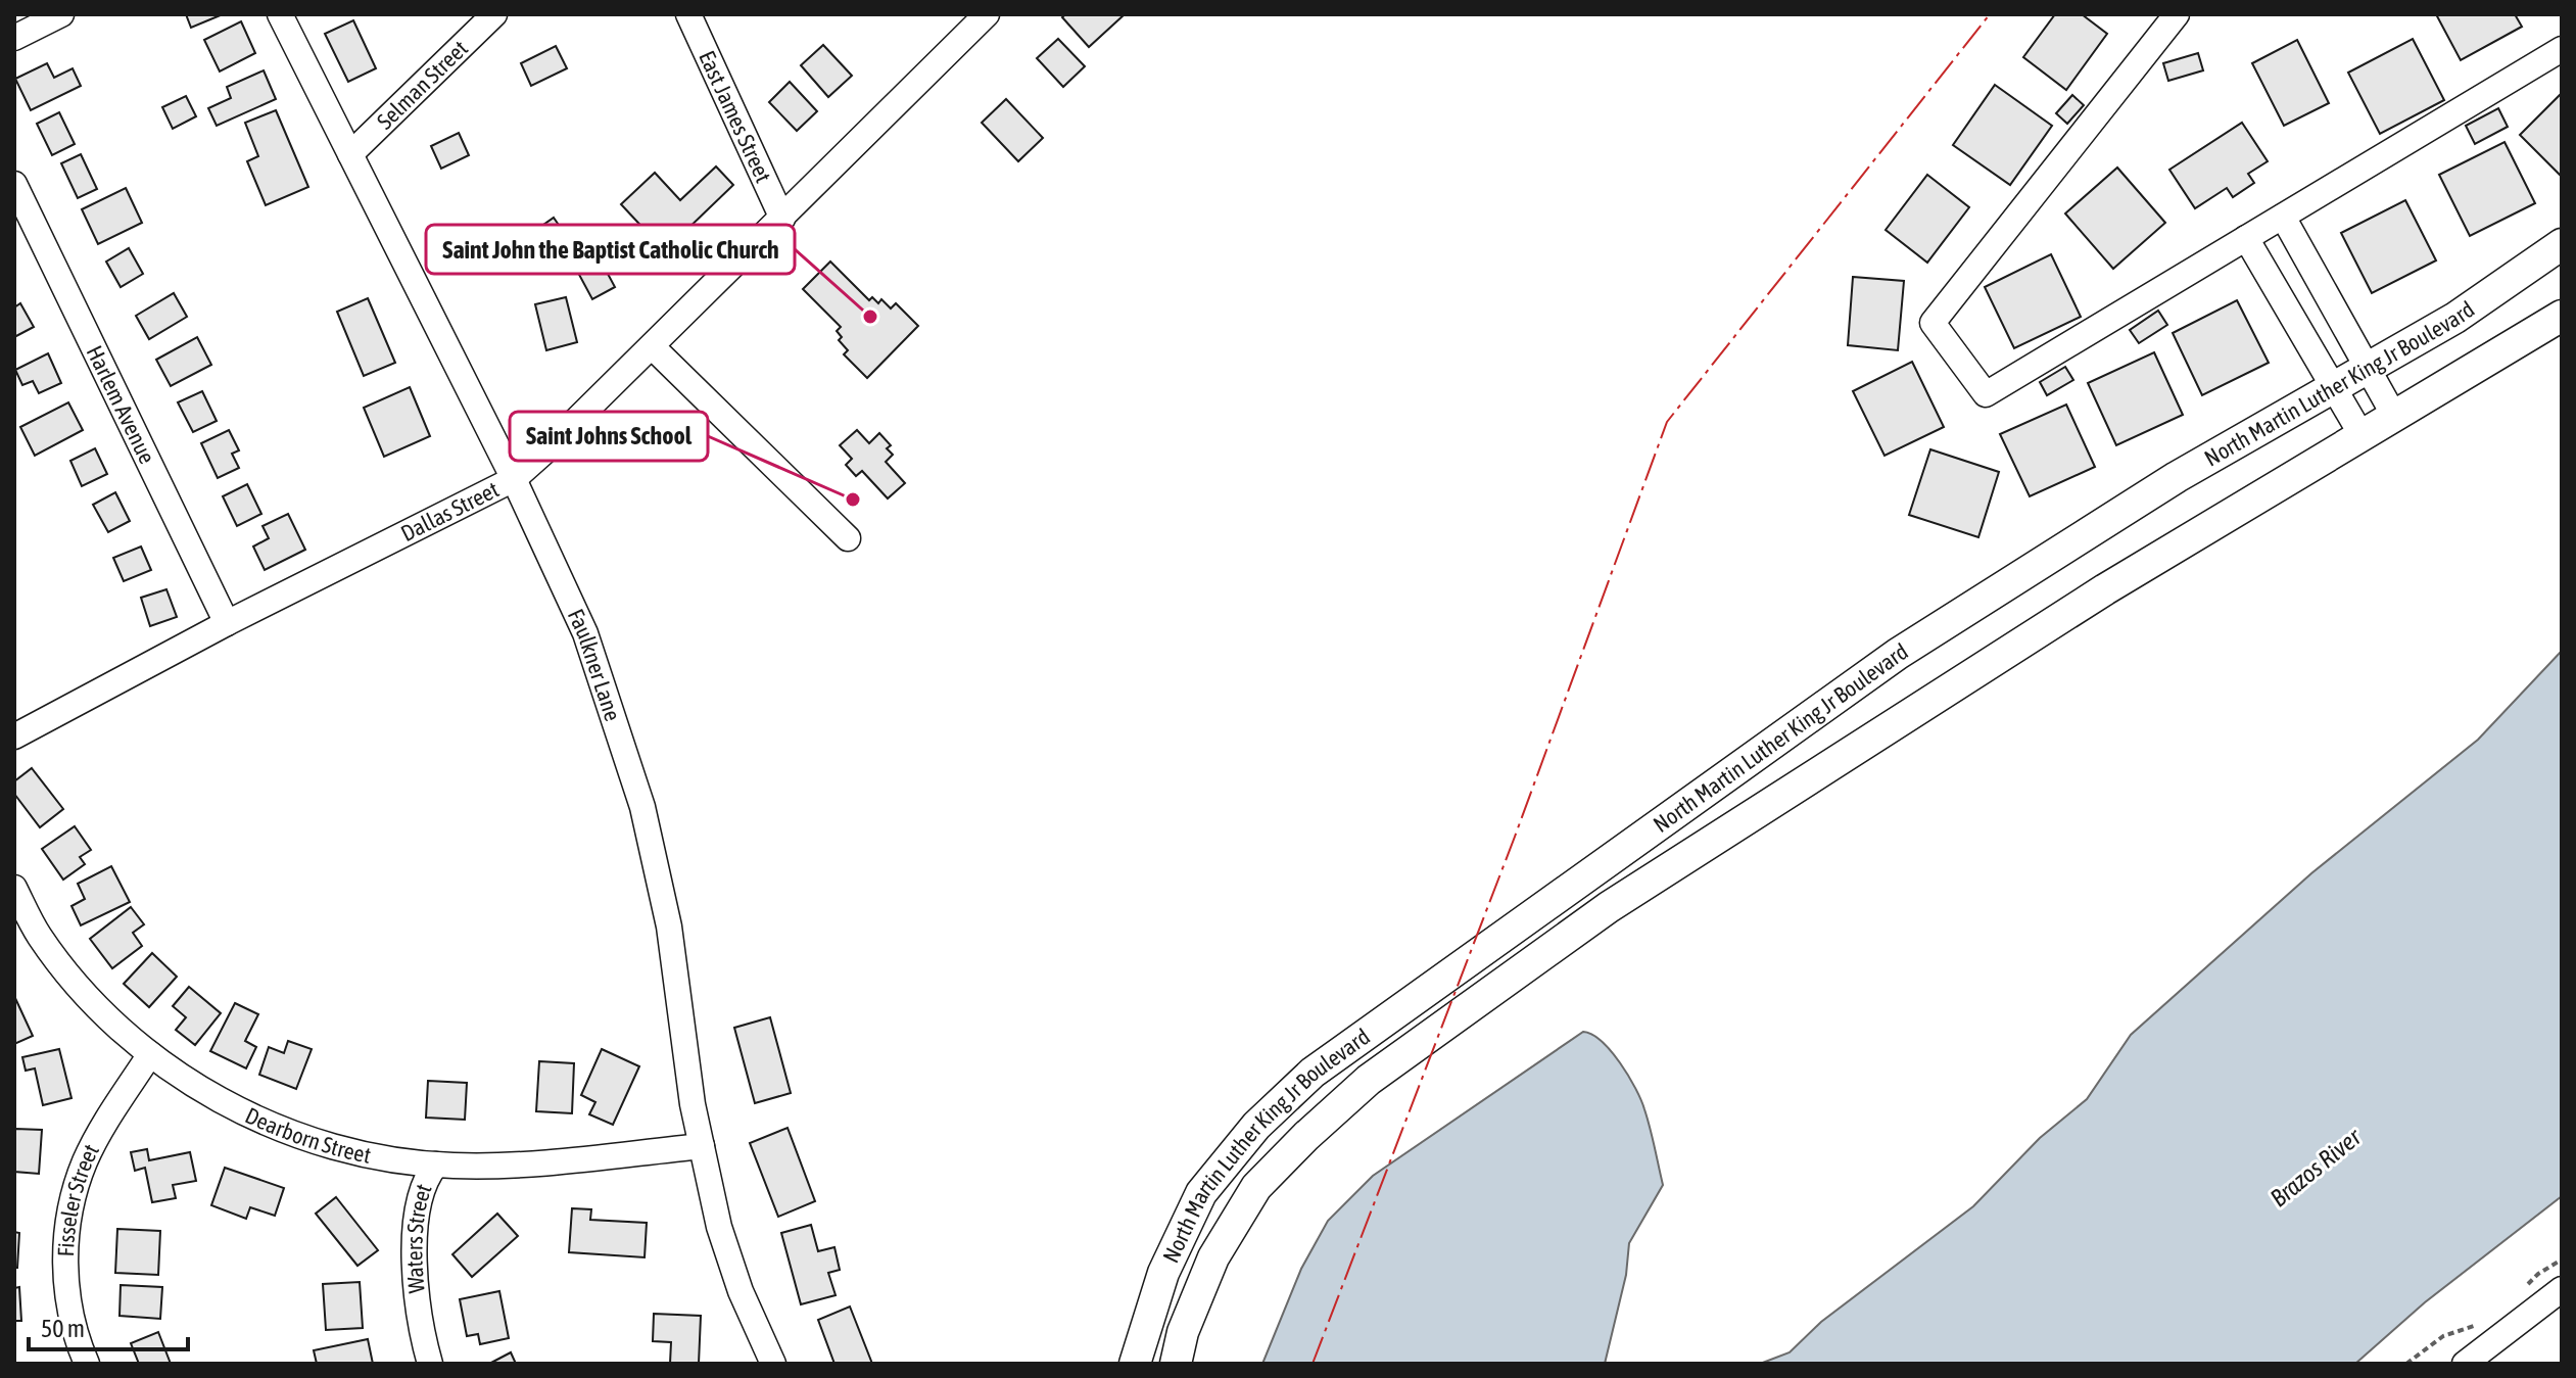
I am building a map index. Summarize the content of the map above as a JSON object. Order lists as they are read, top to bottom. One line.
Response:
{"streets":{"main road":["North Martin Luther King Jr Boulevard"],"street":["Selman Street","East James Street","Harlem Avenue","Dallas Street","Faulkner Lane","Dearborn Street","Fisseler Street","Waters Street"]},"crossings":[["Selman Street","Faulkner Lane"],["East James Street","Dallas Street"],["Harlem Avenue","Dallas Street"],["Dallas Street","Faulkner Lane"],["Faulkner Lane","Dearborn Street"],["Dearborn Street","Fisseler Street"],["Dearborn Street","Waters Street"]],"water":["Brazos River"],"places":["Saint John the Baptist Catholic Church","Saint Johns School"],"scale_bar":"50 m"}
